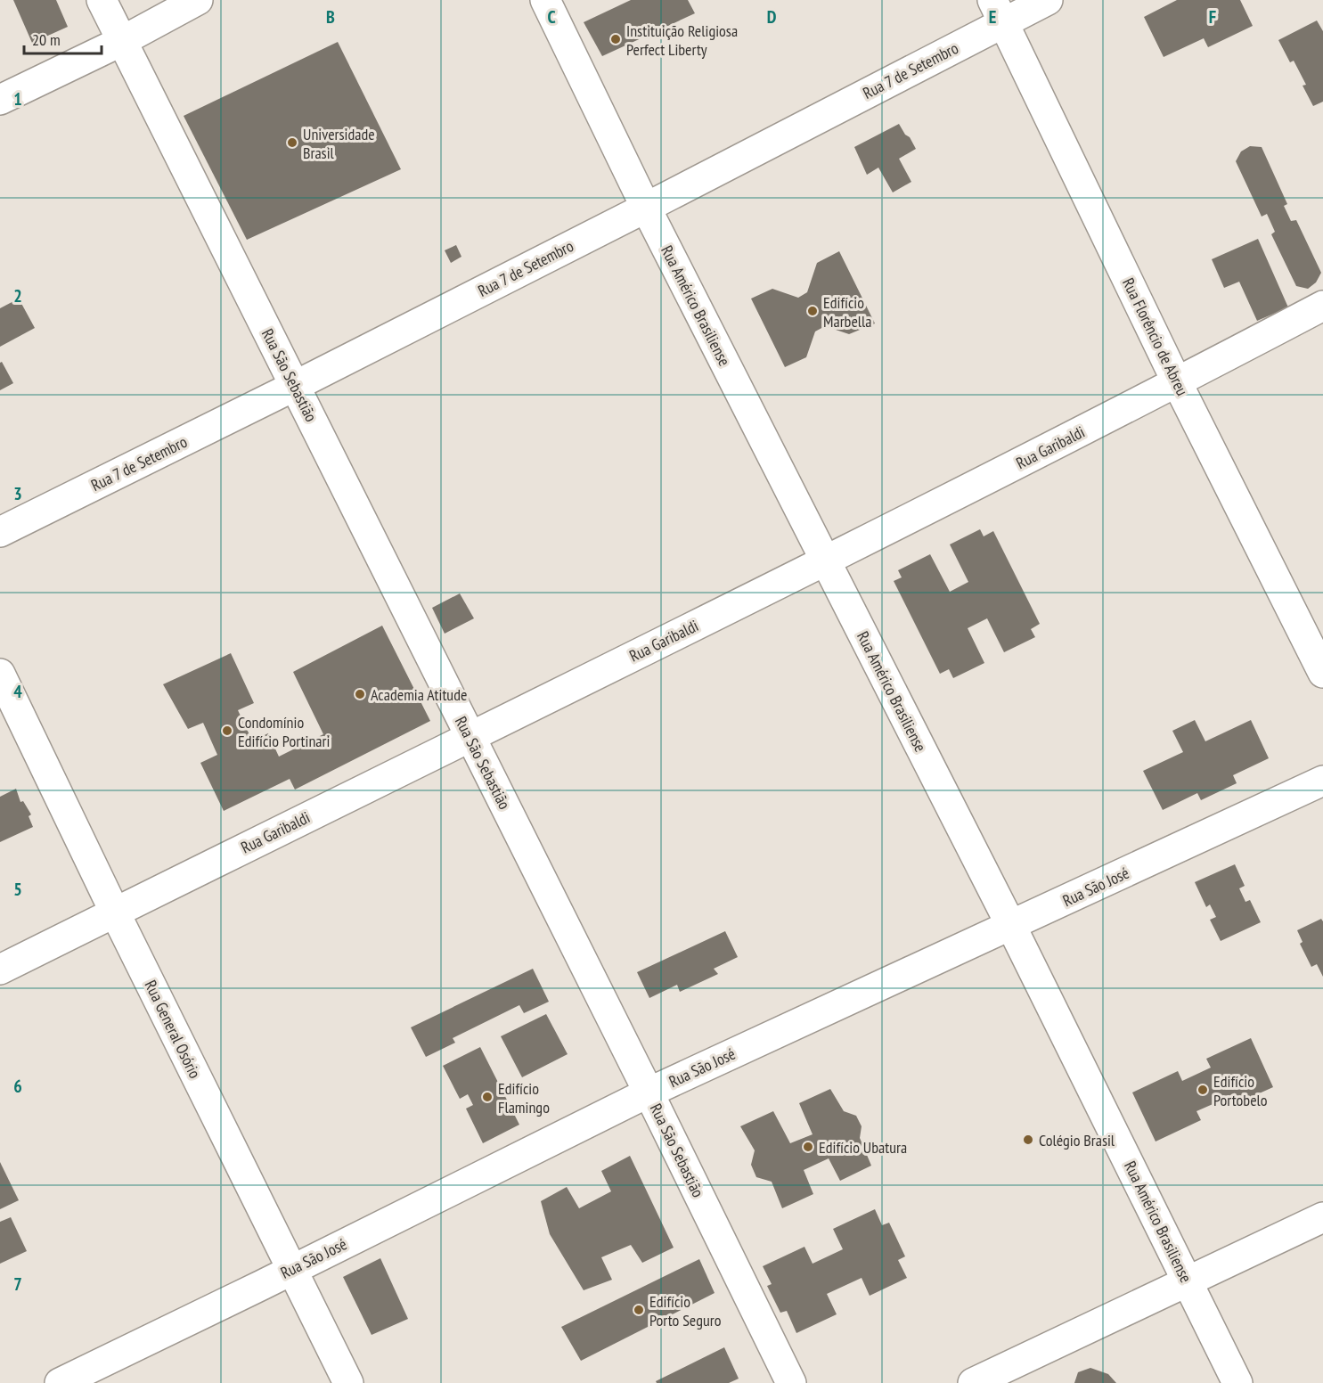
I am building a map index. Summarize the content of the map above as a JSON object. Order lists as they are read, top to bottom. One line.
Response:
{"streets":{"street":["Rua 7 de Setembro","Rua Américo Brasiliense","Rua Florêncio de Abreu","Rua São Sebastião","Rua Garibaldi","Rua São José","Rua General Osório"]},"crossings":[["Rua 7 de Setembro","Rua Américo Brasiliense"],["Rua 7 de Setembro","Rua Florêncio de Abreu"],["Rua 7 de Setembro","Rua São Sebastião"],["Rua Américo Brasiliense","Rua Garibaldi"],["Rua Américo Brasiliense","Rua São José"],["Rua Florêncio de Abreu","Rua Garibaldi"],["Rua São Sebastião","Rua Garibaldi"],["Rua São Sebastião","Rua São José"],["Rua Garibaldi","Rua General Osório"],["Rua São José","Rua General Osório"]],"places":["Instituição Religiosa Perfect Liberty","Universidade Brasil","Edifício Marbella","Academia Atitude","Condomínio Edifício Portinari","Edifício Portobelo","Edifício Flamingo","Colégio Brasil","Edifício Ubatura","Edifício Porto Seguro"],"scale_bar":"20 m","grid":{"columns":["B","C","D","E","F"],"rows":["1","2","3","4","5","6","7"]}}
